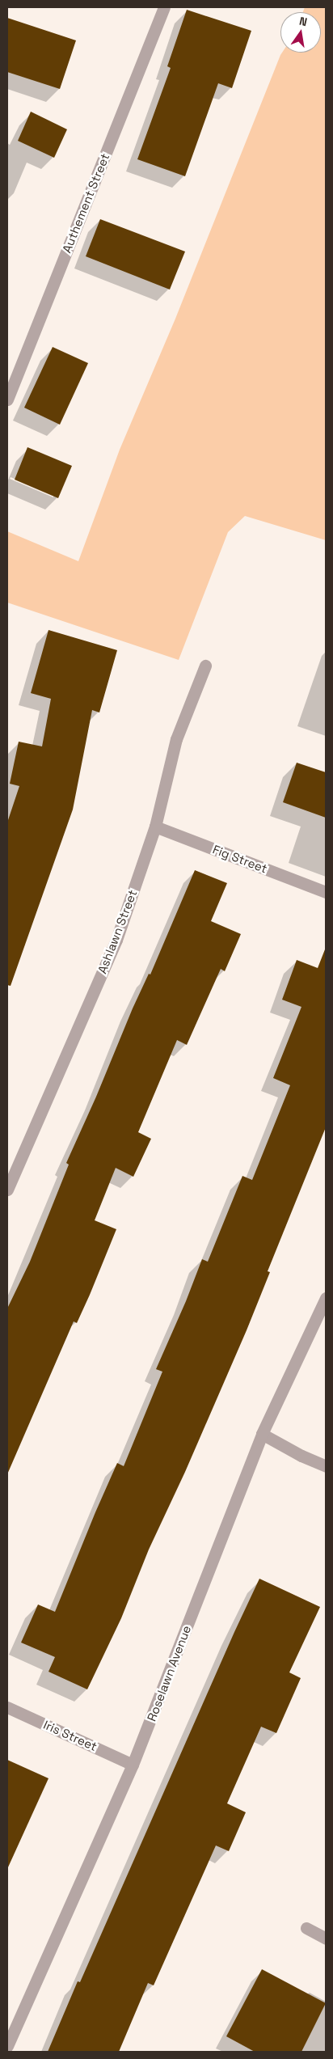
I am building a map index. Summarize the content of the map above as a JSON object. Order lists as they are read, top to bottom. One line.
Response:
{"streets":{"street":["Authement Street","Fig Street","Ashlawn Street","Roselawn Avenue","Iris Street"]},"crossings":[["Fig Street","Ashlawn Street"],["Roselawn Avenue","Iris Street"]],"north":"top"}
